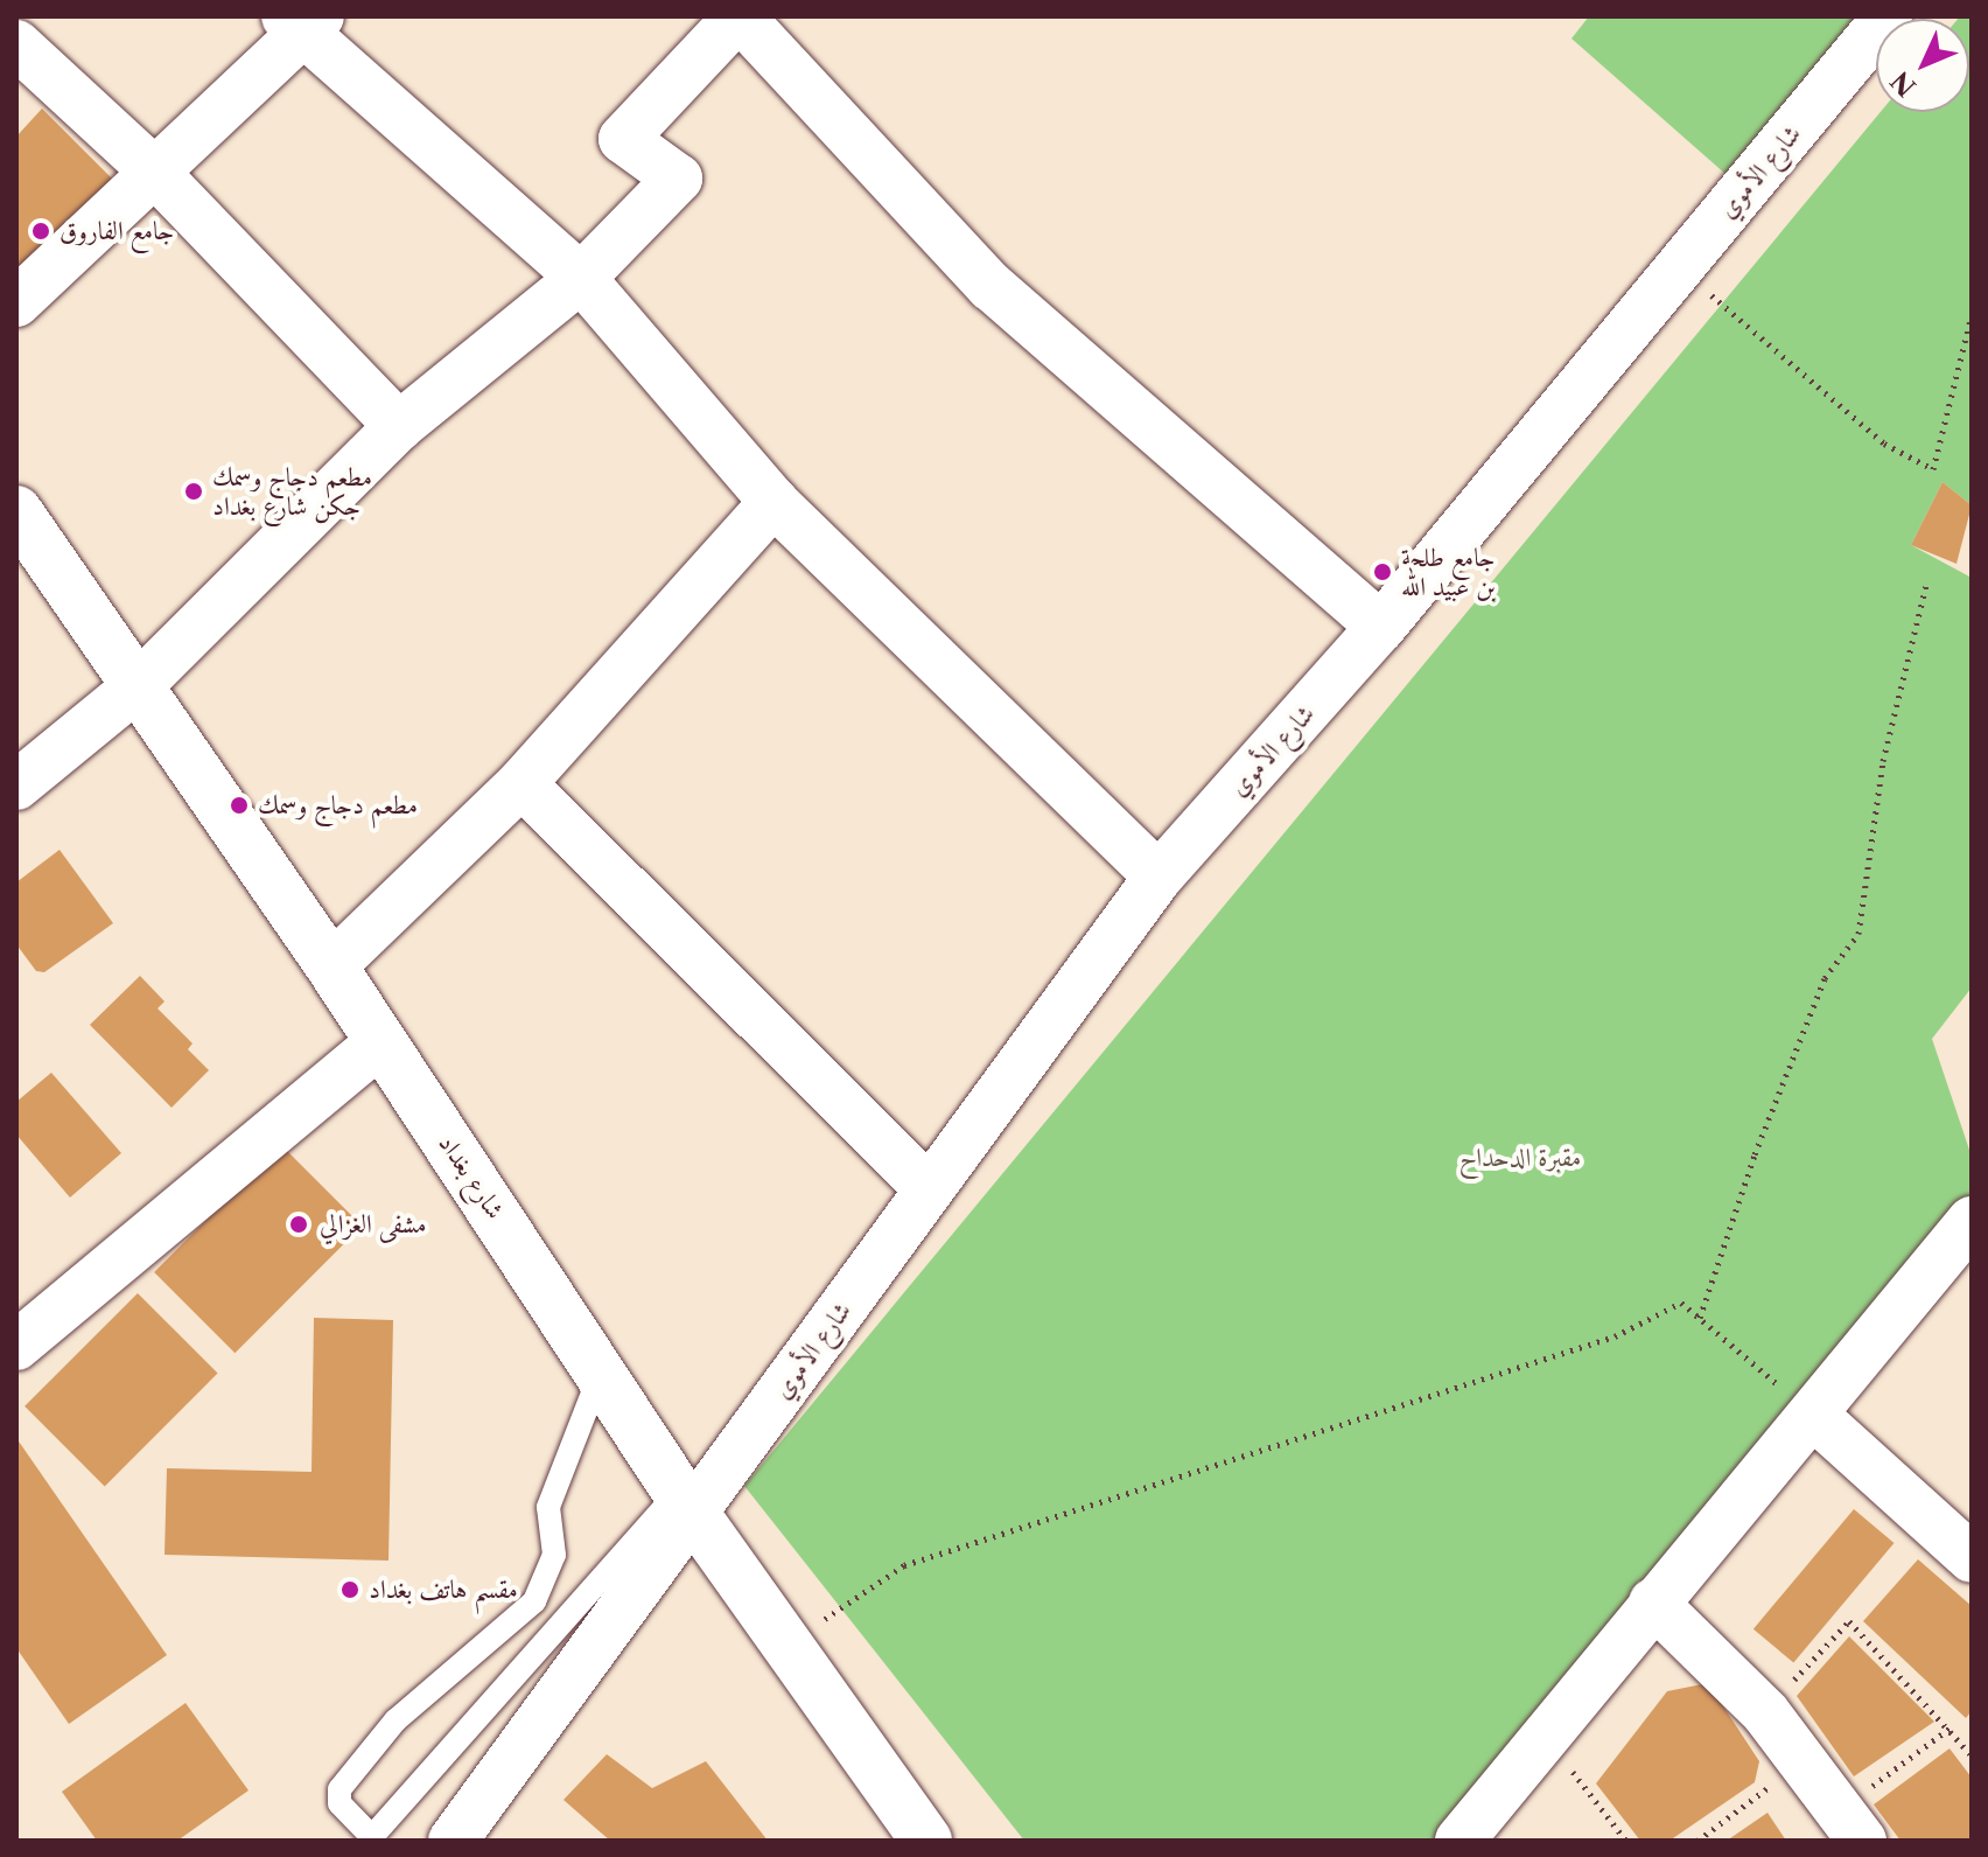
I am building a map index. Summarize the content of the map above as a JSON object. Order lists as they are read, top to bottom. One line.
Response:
{"streets":{"main road":["شارع بغداد"],"street":["شارع الأموي"]},"crossings":[["شارع الأموي","شارع بغداد"]],"parks":["مقبرة الدحداح"],"places":["جامع الفاروق","مطعم دجاج وسمك جكن شارع بغداد","جامع طلحة بن عبيد الله","مطعم دجاج وسمك","مشفى الغزالي","مقسم هاتف بغداد"],"north":"bottom left"}
